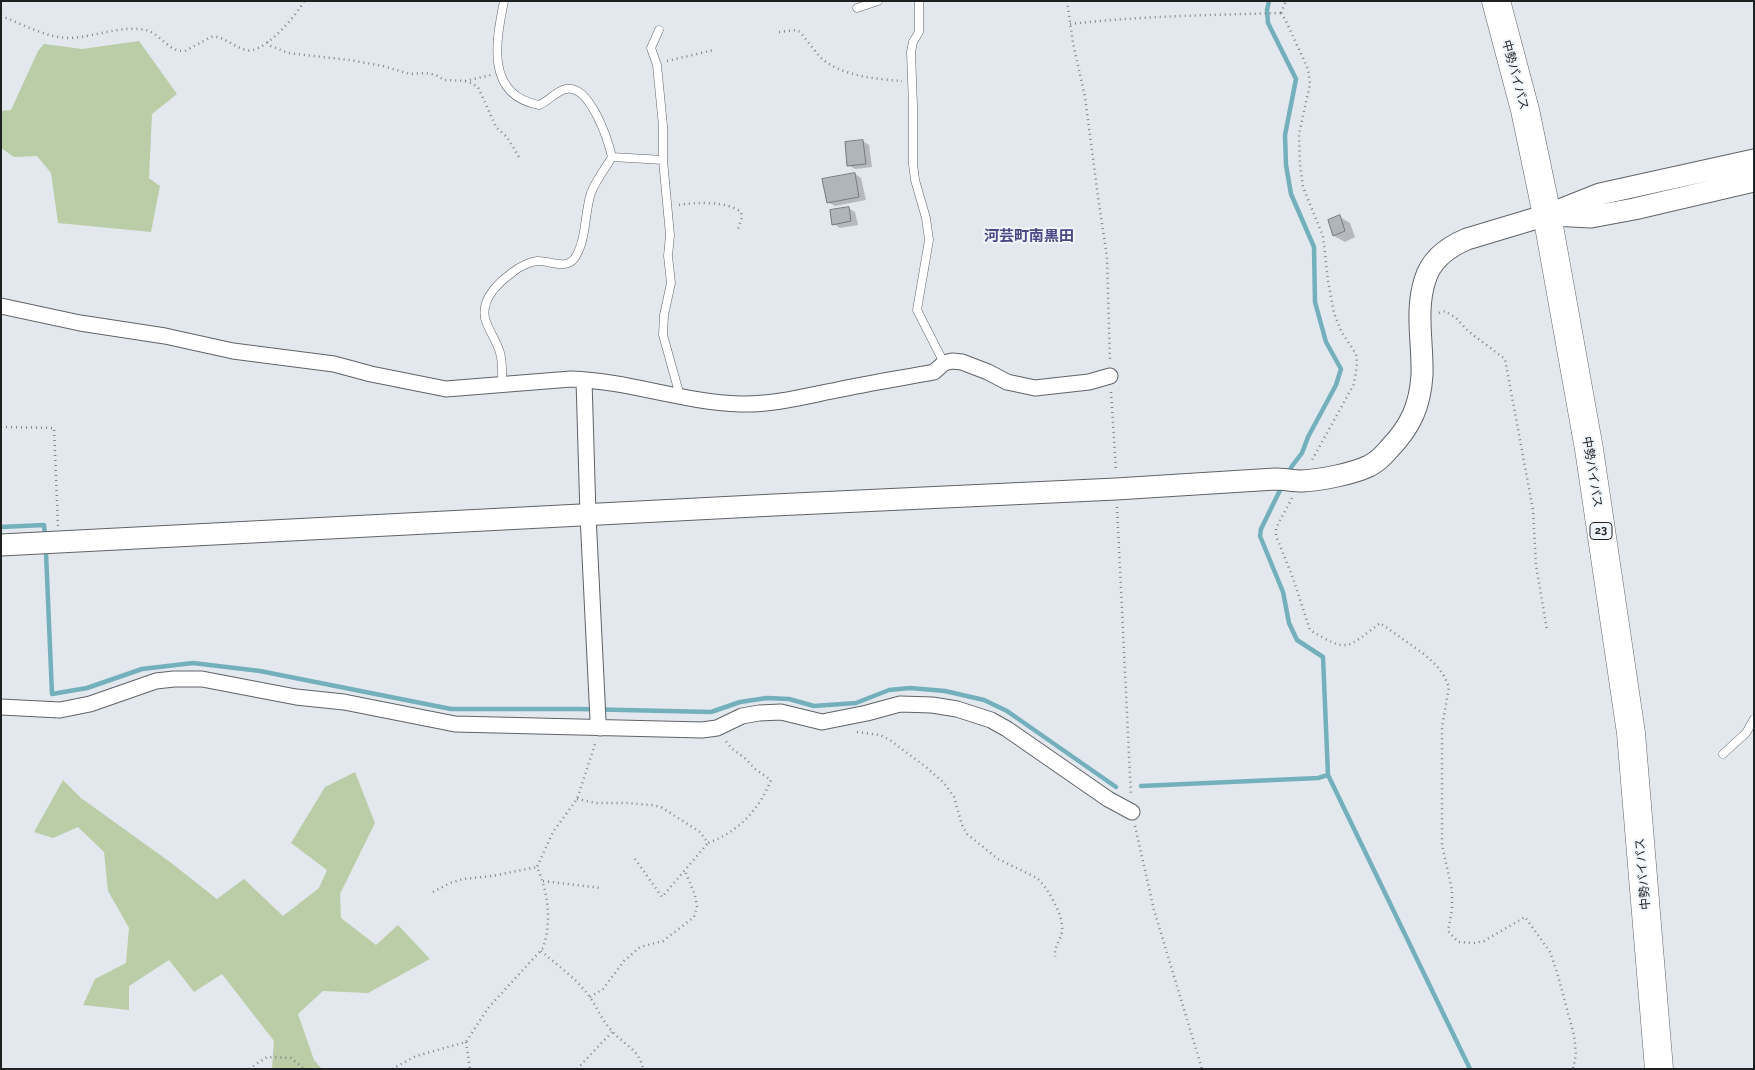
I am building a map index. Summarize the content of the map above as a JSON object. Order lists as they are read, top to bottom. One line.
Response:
{"streets":{"highway":["中勢バイパス","23"]},"districts":["河芸町南黒田"]}
